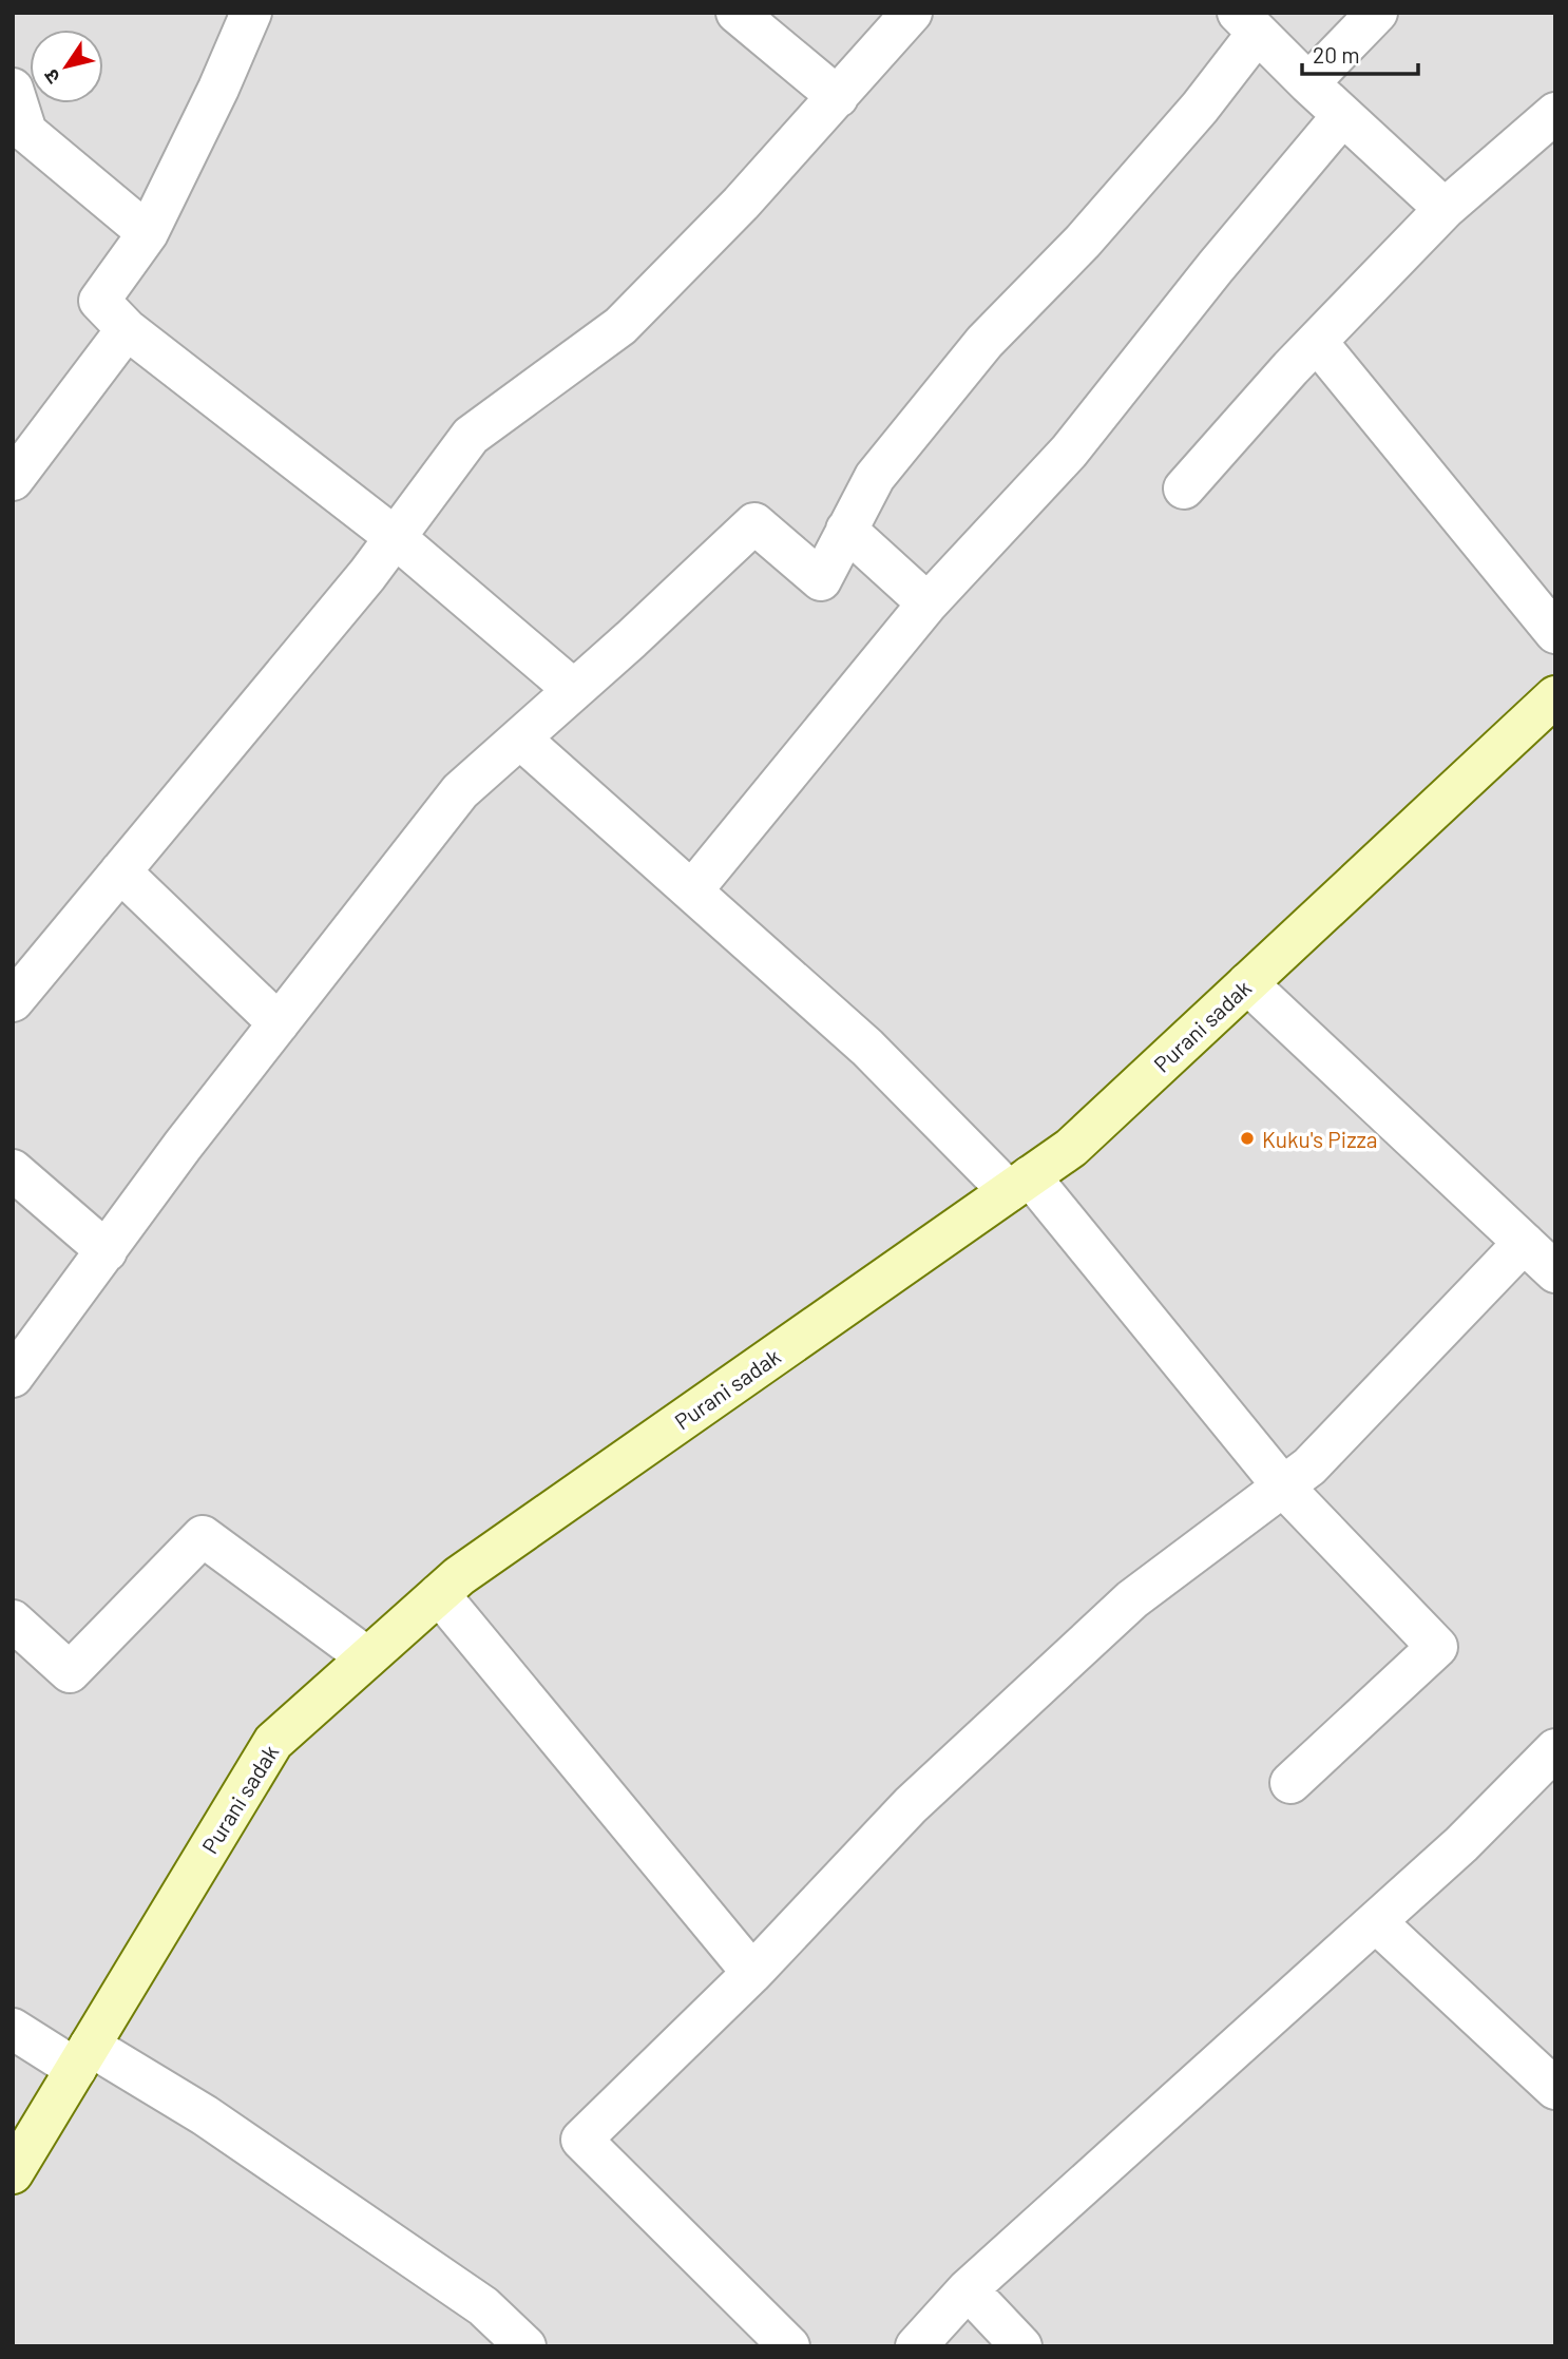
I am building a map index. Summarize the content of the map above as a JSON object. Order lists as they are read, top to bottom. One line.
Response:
{"streets":{"main road":["Purani sadak"]},"places":["Kuku's Pizza"],"scale_bar":"20 m","north":"bottom left"}
